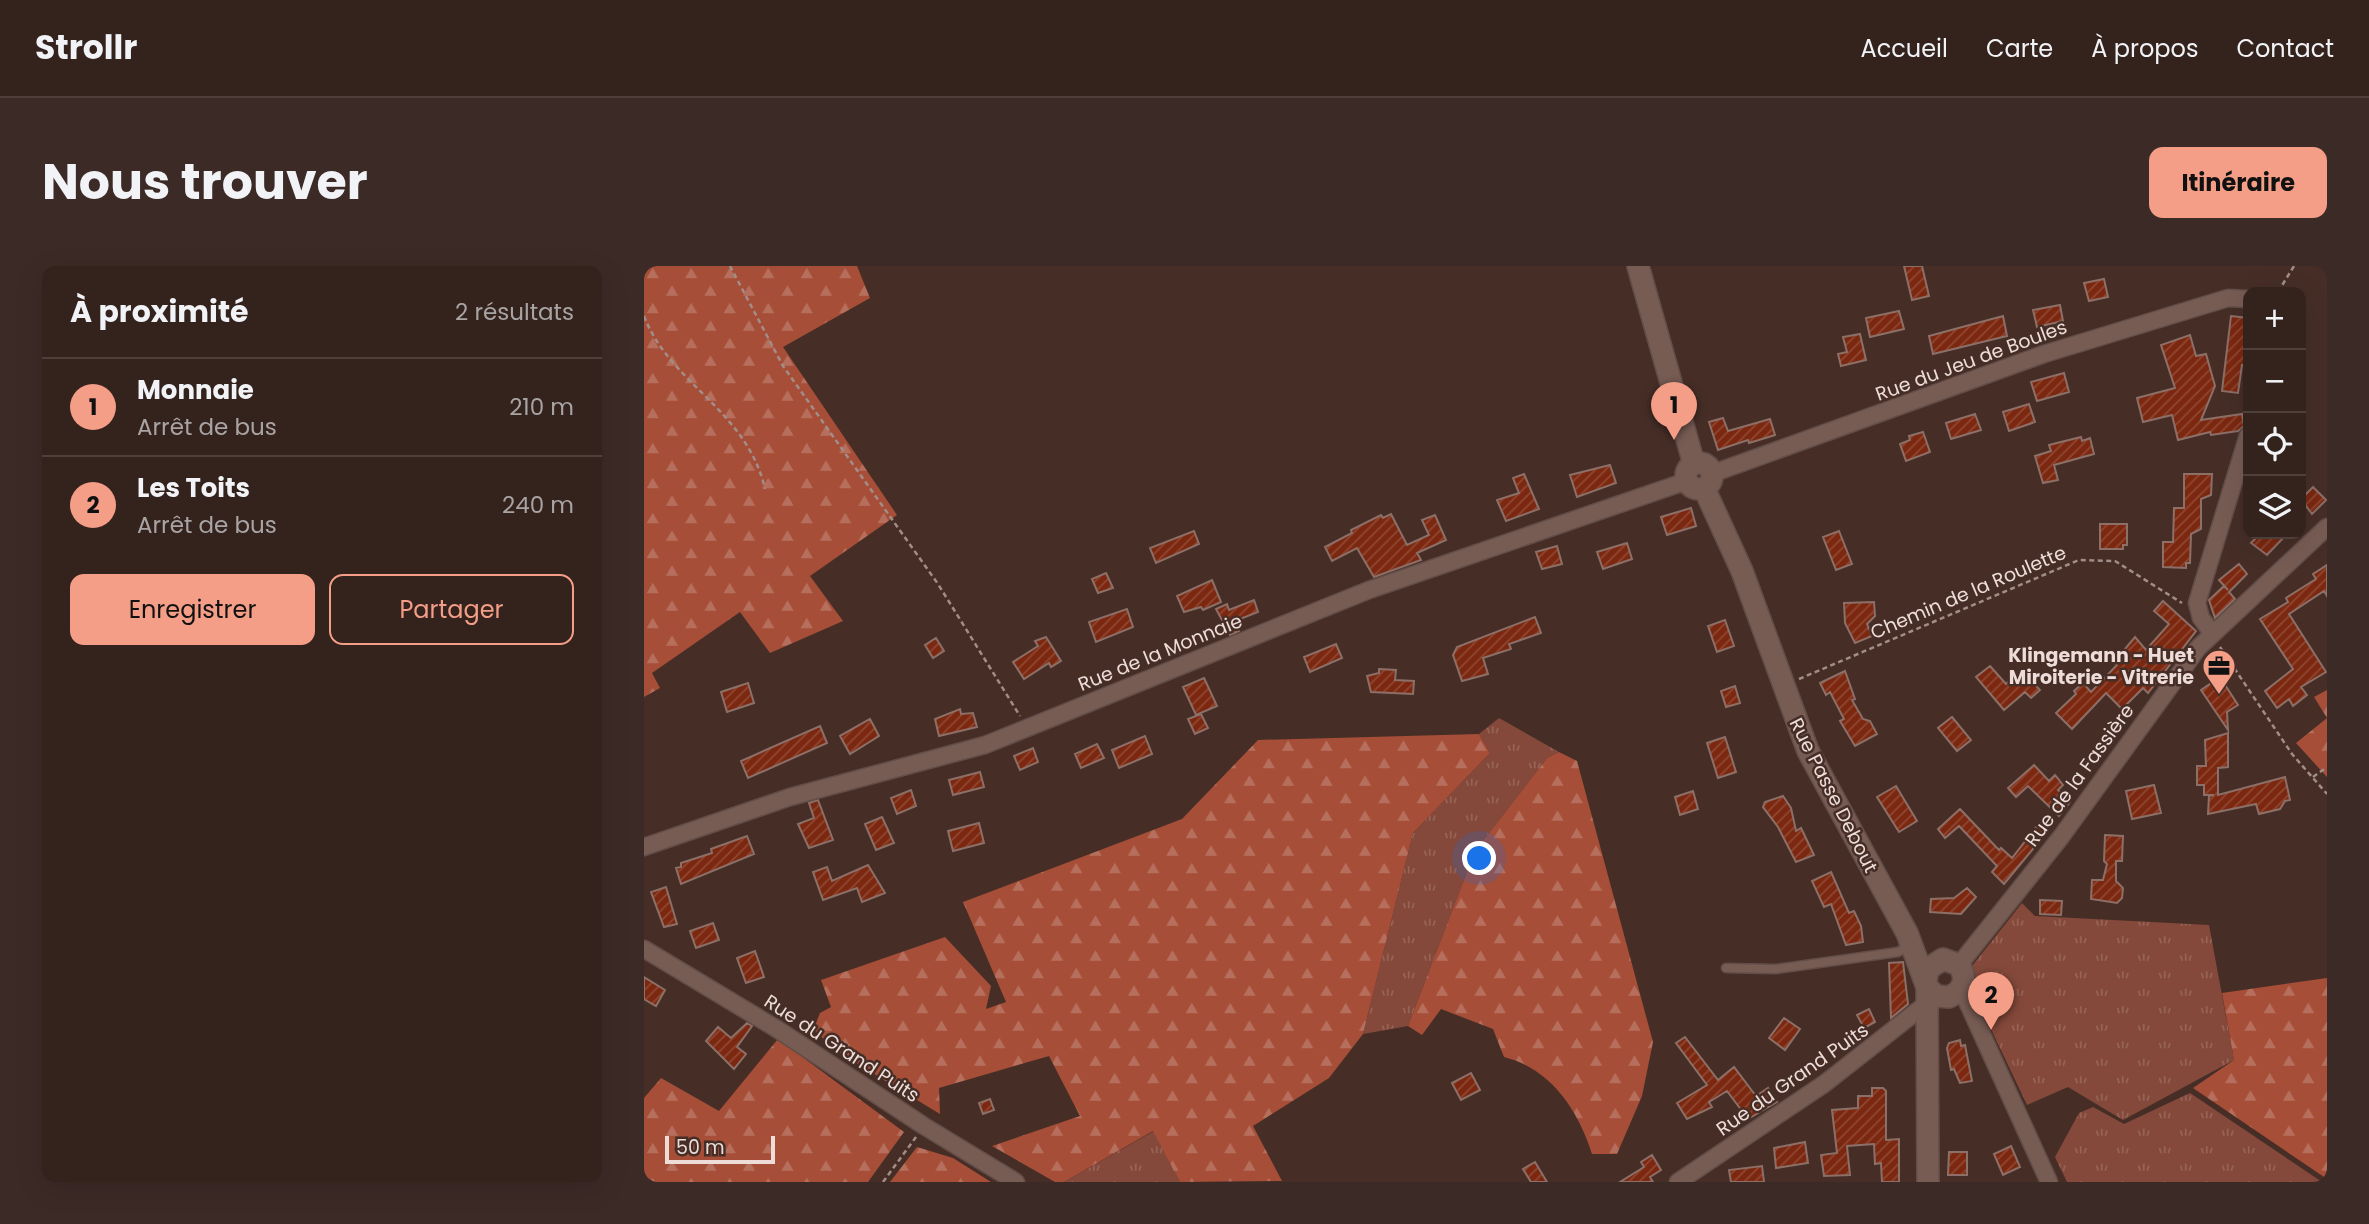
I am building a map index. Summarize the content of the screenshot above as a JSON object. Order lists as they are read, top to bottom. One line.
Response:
{"streets":{"main road":["Rue Passe Debout"],"street":["Rue du Jeu de Boules","Rue de la Monnaie","Rue de la Fassière","Rue du Grand Puits"],"path":["Chemin de la Roulette"]},"crossings":[["Rue du Jeu de Boules","Rue de la Monnaie"],["Rue du Jeu de Boules","Rue Passe Debout"],["Chemin de la Roulette","Rue Passe Debout"],["Rue de la Monnaie","Rue Passe Debout"],["Rue Passe Debout","Rue du Grand Puits"]],"places":{"office":["Klingemann - Huet Miroiterie - Vitrerie"]},"scale_bar":"50 m","page":{"header":"Strollr","nav":["Accueil","Carte","À propos","Contact"],"title":"Nous trouver","buttons":["Itinéraire",["Enregistrer","Partager"]],"heading":["À proximité","2 résultats"],"map_buttons":["+","−"],"list":[{"mark":"1","name":"Monnaie","note":"Arrêt de bus","value":"210 m"},{"mark":"2","name":"Les Toits","note":"Arrêt de bus","value":"240 m"}],"pins":["1","2"],"scale":"50 m"}}
